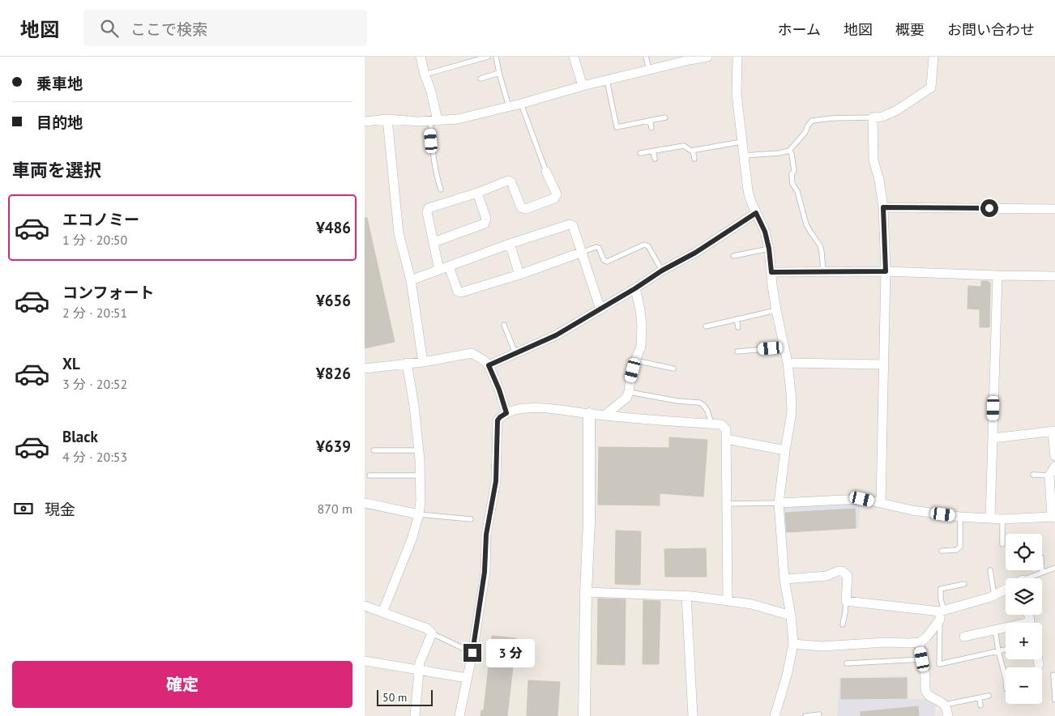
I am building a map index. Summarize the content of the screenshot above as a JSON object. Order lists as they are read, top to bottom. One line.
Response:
{"scale_bar":"50 m","page":{"header":"地図","search":"ここで検索","nav":["ホーム","地図","概要","お問い合わせ"],"banner":["乗車地","目的地"],"heading":"車両を選択","list":[{"name":"エコノミー","note":"1 分 · 20:50","value":"¥486"},{"name":"コンフォート","note":"2 分 · 20:51","value":"¥656"},{"name":"XL","note":"3 分 · 20:52","value":"¥826"},{"name":"Black","note":"4 分 · 20:53","value":"¥639"}],"pay":["現金","870 m"],"map_buttons":["+","−"],"bubble":"3 分","buttons":"確定","scale":"50 m"}}
